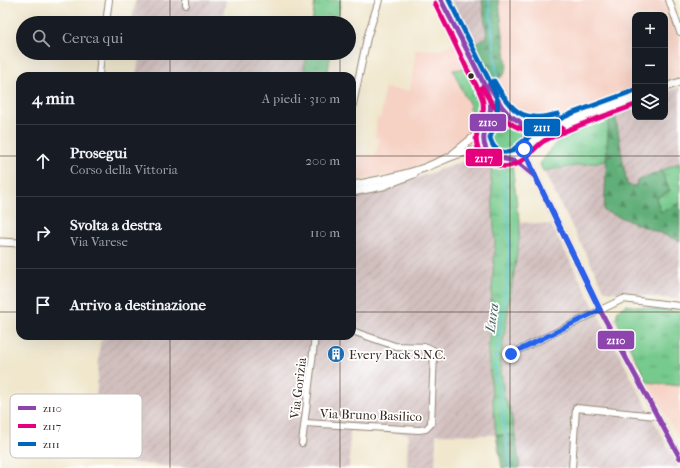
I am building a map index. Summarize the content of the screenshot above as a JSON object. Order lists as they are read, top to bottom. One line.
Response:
{"streets":{"street":["Via Gorizia","Via Bruno Basilico"]},"crossings":[["Via Gorizia","Via Bruno Basilico"]],"water":["Lura"],"places":{"building":["Every Pack S.N.C."]},"lines":["transit line z110","transit line z111","transit line z117"],"legend":["z110","z117","z111"],"page":{"map_buttons":["+","−"],"search":"Cerca qui","heading":["4 min","A piedi · 310 m"],"list":[["Prosegui","Corso della Vittoria","200 m"],["Svolta a destra","Via Varese","110 m"],"Arrivo a destinazione"]}}
